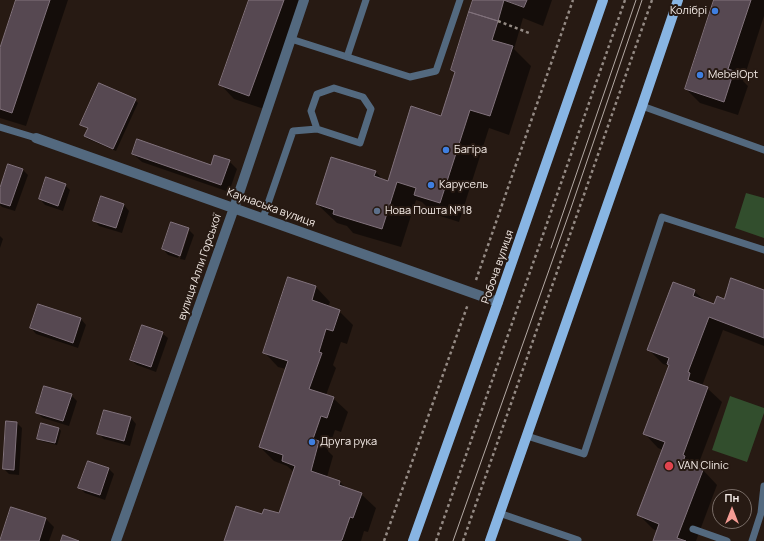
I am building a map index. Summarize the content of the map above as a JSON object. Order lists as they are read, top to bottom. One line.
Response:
{"streets":{"main road":["Робоча вулиця"],"street":["Каунаська вулиця","вулиця Алли Горської"]},"crossings":[["Каунаська вулиця","вулиця Алли Горської"],["Каунаська вулиця","Робоча вулиця"]],"places":["Колібрі","MebelOpt","Багіра","Карусель","Нова Пошта №18","Друга рука","VAN Clinic"],"north":"top"}
